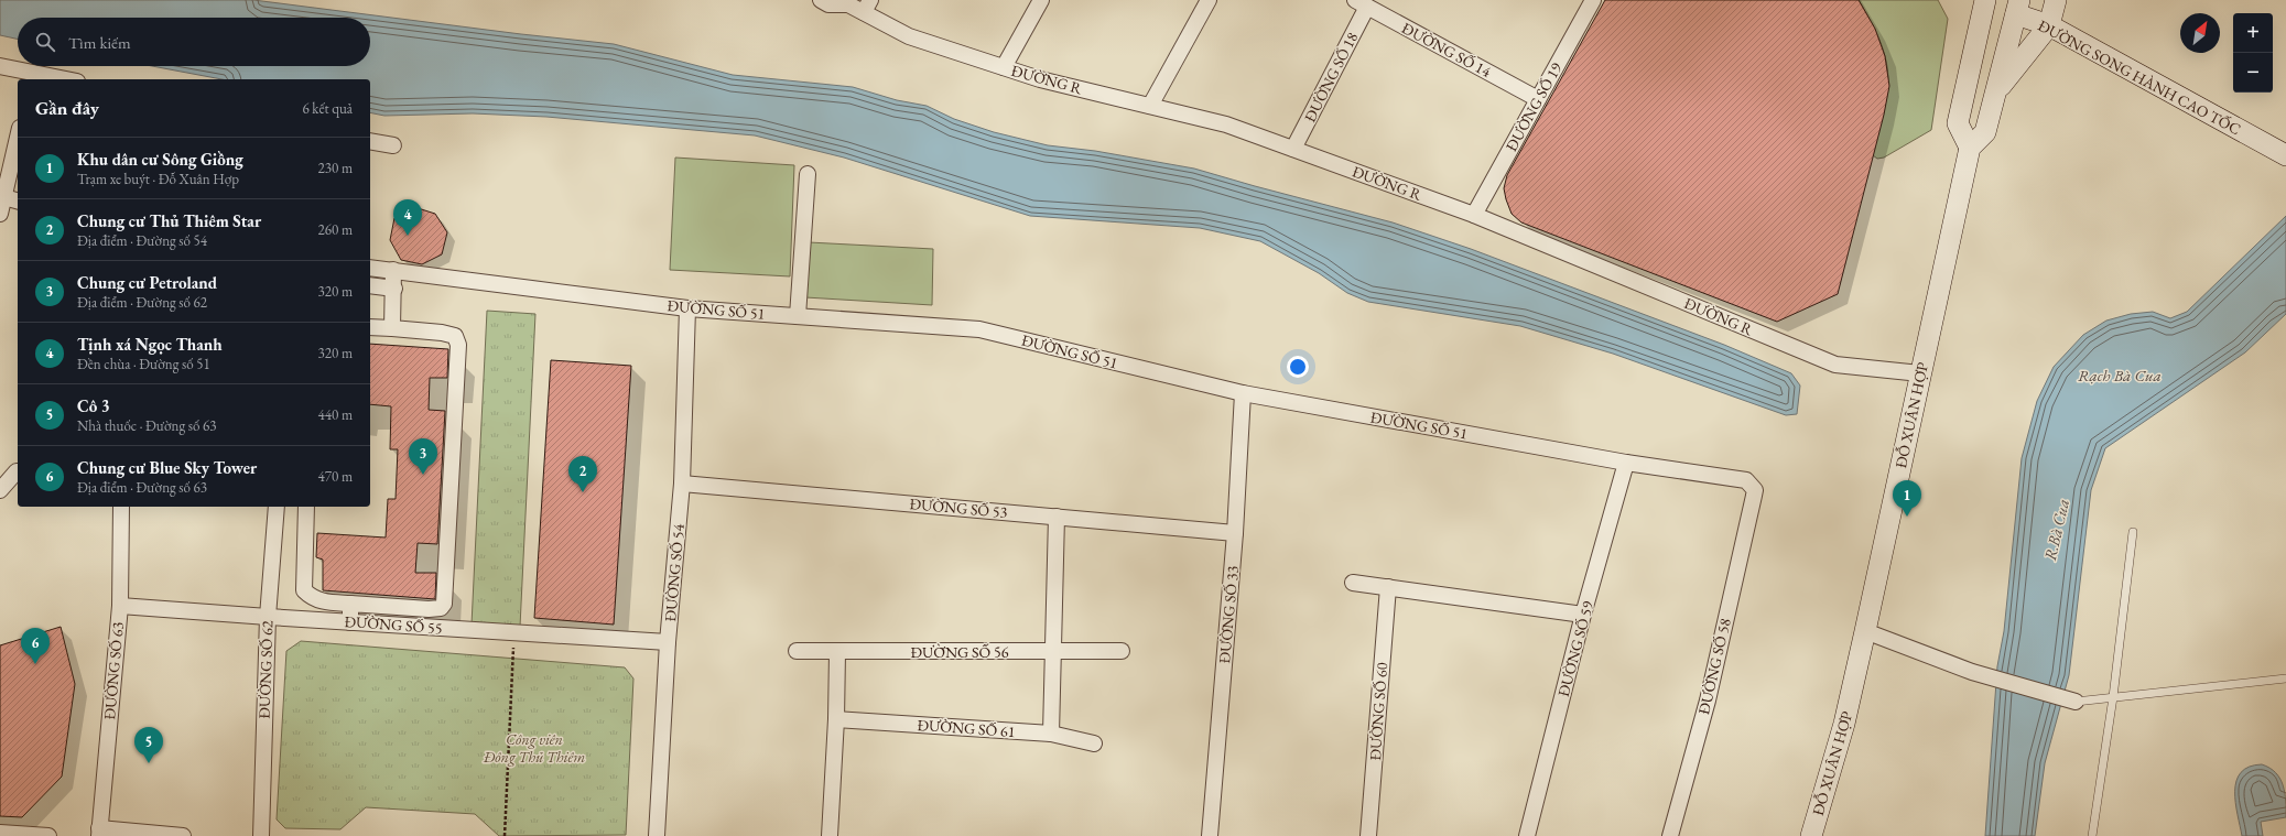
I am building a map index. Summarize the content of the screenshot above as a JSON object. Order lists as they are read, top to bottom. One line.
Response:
{"streets":{"main road":["ĐƯỜNG SONG HÀNH CAO TỐC","ĐỖ XUÂN HỢP"],"street":["ĐƯỜNG SỐ 14","ĐƯỜNG SỐ 18","ĐƯỜNG R","ĐƯỜNG SỐ 19","ĐƯỜNG SỐ 51","ĐƯỜNG SỐ 53","ĐƯỜNG SỐ 54","ĐƯỜNG SỐ 33","ĐƯỜNG SỐ 55","ĐƯỜNG SỐ 59","ĐƯỜNG SỐ 56","ĐƯỜNG SỐ 58","ĐƯỜNG SỐ 62","ĐƯỜNG SỐ 63","ĐƯỜNG SỐ 60","ĐƯỜNG SỐ 61"]},"crossings":[["ĐƯỜNG SỐ 14","ĐƯỜNG SỐ 18"],["ĐƯỜNG SỐ 14","ĐƯỜNG SỐ 19"],["ĐƯỜNG SỐ 18","ĐƯỜNG R"],["ĐƯỜNG R","ĐƯỜNG SỐ 19"],["ĐƯỜNG R","ĐỖ XUÂN HỢP"],["ĐƯỜNG SỐ 51","ĐƯỜNG SỐ 54"],["ĐƯỜNG SỐ 51","ĐƯỜNG SỐ 33"],["ĐƯỜNG SỐ 51","ĐƯỜNG SỐ 59"],["ĐƯỜNG SỐ 51","ĐƯỜNG SỐ 58"],["ĐƯỜNG SỐ 53","ĐƯỜNG SỐ 54"],["ĐƯỜNG SỐ 53","ĐƯỜNG SỐ 33"],["ĐƯỜNG SỐ 54","ĐƯỜNG SỐ 55"],["ĐƯỜNG SỐ 55","ĐƯỜNG SỐ 62"],["ĐƯỜNG SỐ 55","ĐƯỜNG SỐ 63"]],"water":["Rạch Bà Cua","R.Bà Cua"],"parks":["Công viên Đông Thủ Thiêm"],"north":"top right","page":{"map_buttons":["+","−"],"search":"Tìm kiếm","heading":["Gần đây","6 kết quả"],"list":[{"mark":"1","name":"Khu dân cư Sông Giồng","note":"Trạm xe buýt · Đỗ Xuân Hợp","value":"230 m"},{"mark":"2","name":"Chung cư Thủ Thiêm Star","note":"Địa điểm · Đường số 54","value":"260 m"},{"mark":"3","name":"Chung cư Petroland","note":"Địa điểm · Đường số 62","value":"320 m"},{"mark":"4","name":"Tịnh xá Ngọc Thanh","note":"Đền chùa · Đường số 51","value":"320 m"},{"mark":"5","name":"Cô 3","note":"Nhà thuốc · Đường số 63","value":"440 m"},{"mark":"6","name":"Chung cư Blue Sky Tower","note":"Địa điểm · Đường số 63","value":"470 m"}],"pins":["4","3","2","1","6","5"]}}
